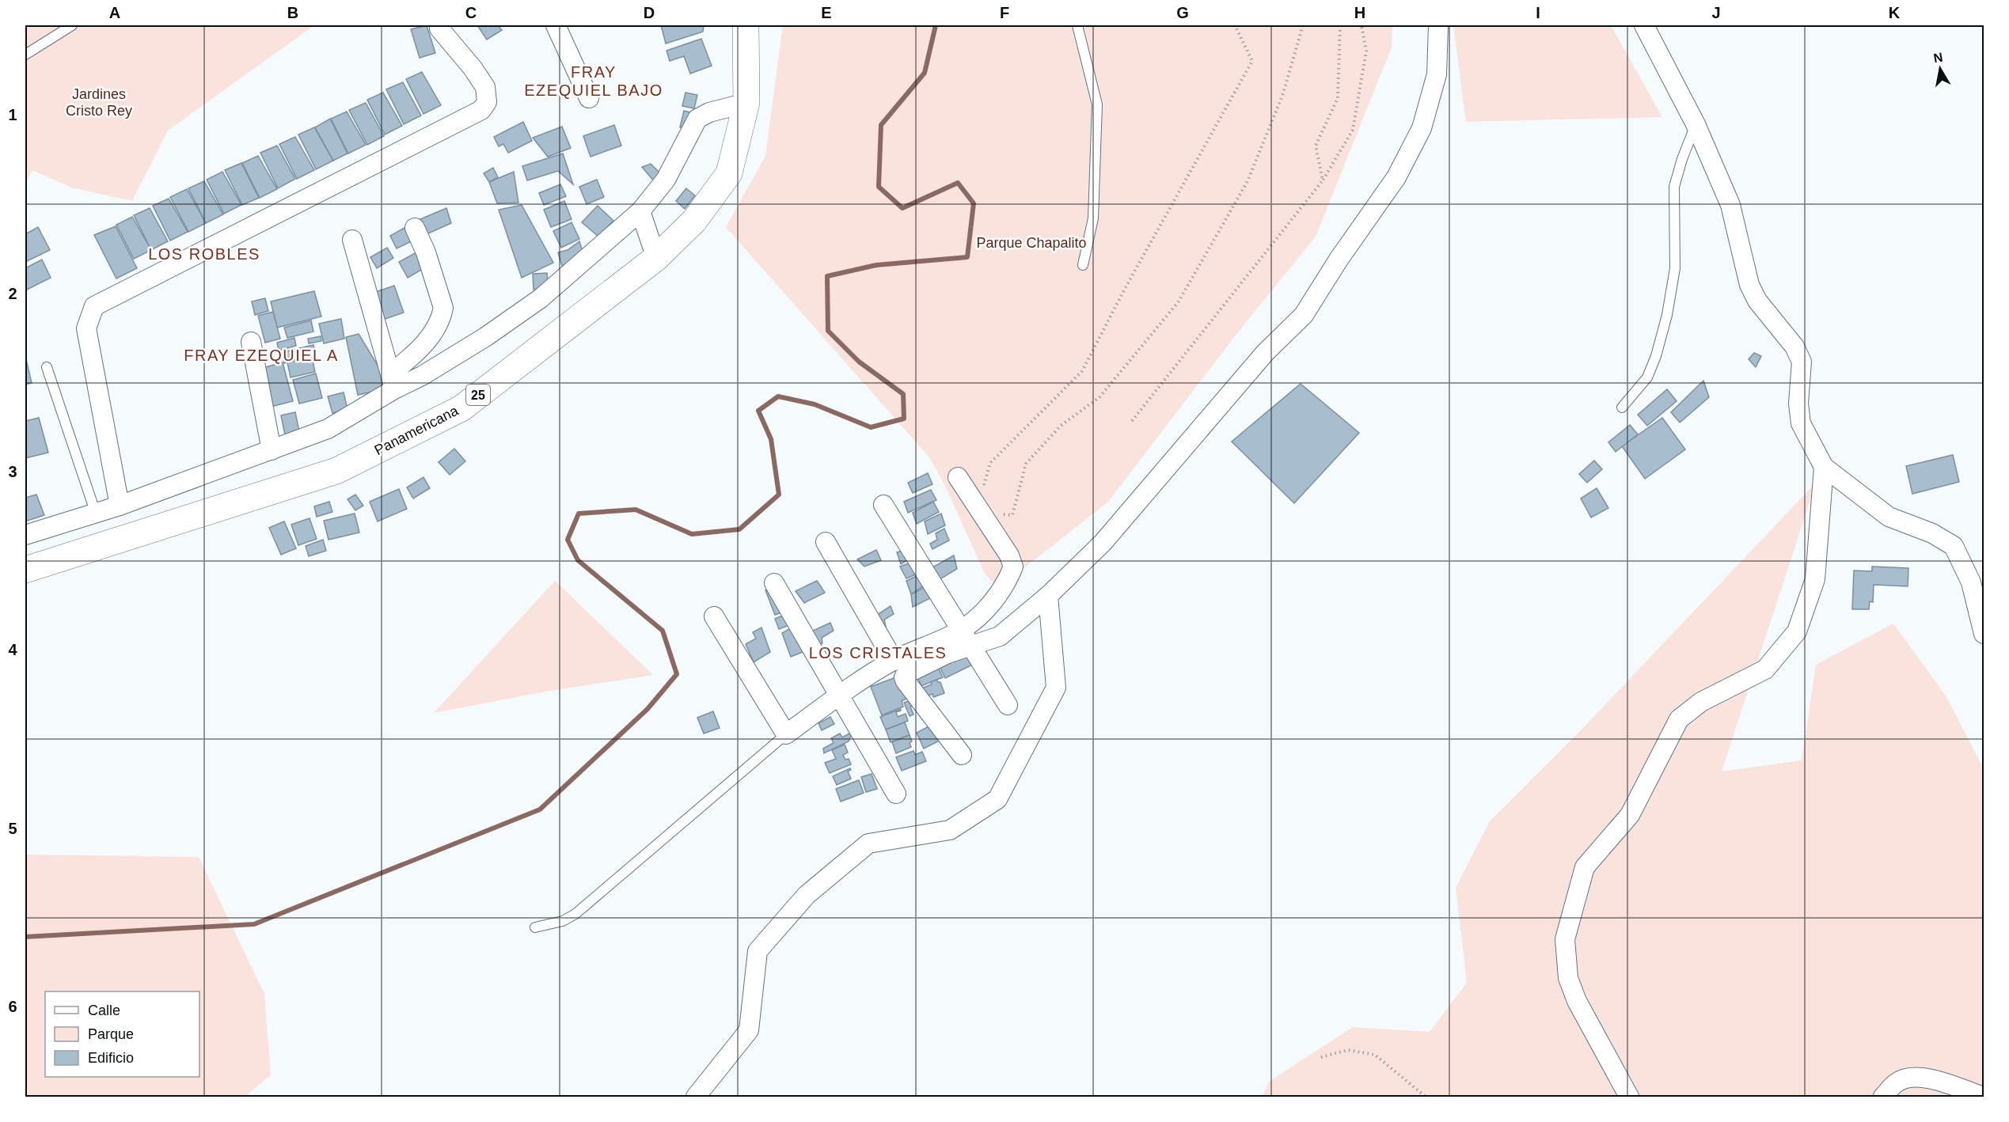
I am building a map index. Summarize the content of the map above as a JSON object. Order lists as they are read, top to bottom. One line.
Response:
{"streets":{"main road":["25","Panamericana"]},"districts":["FRAY EZEQUIEL BAJO","LOS ROBLES","FRAY EZEQUIEL A","LOS CRISTALES"],"parks":["Jardines Cristo Rey","Parque Chapalito"],"legend":["Calle","Parque","Edificio"],"north":"top","grid":{"columns":["A","B","C","D","E","F","G","H","I","J","K"],"rows":["1","2","3","4","5","6"]}}
